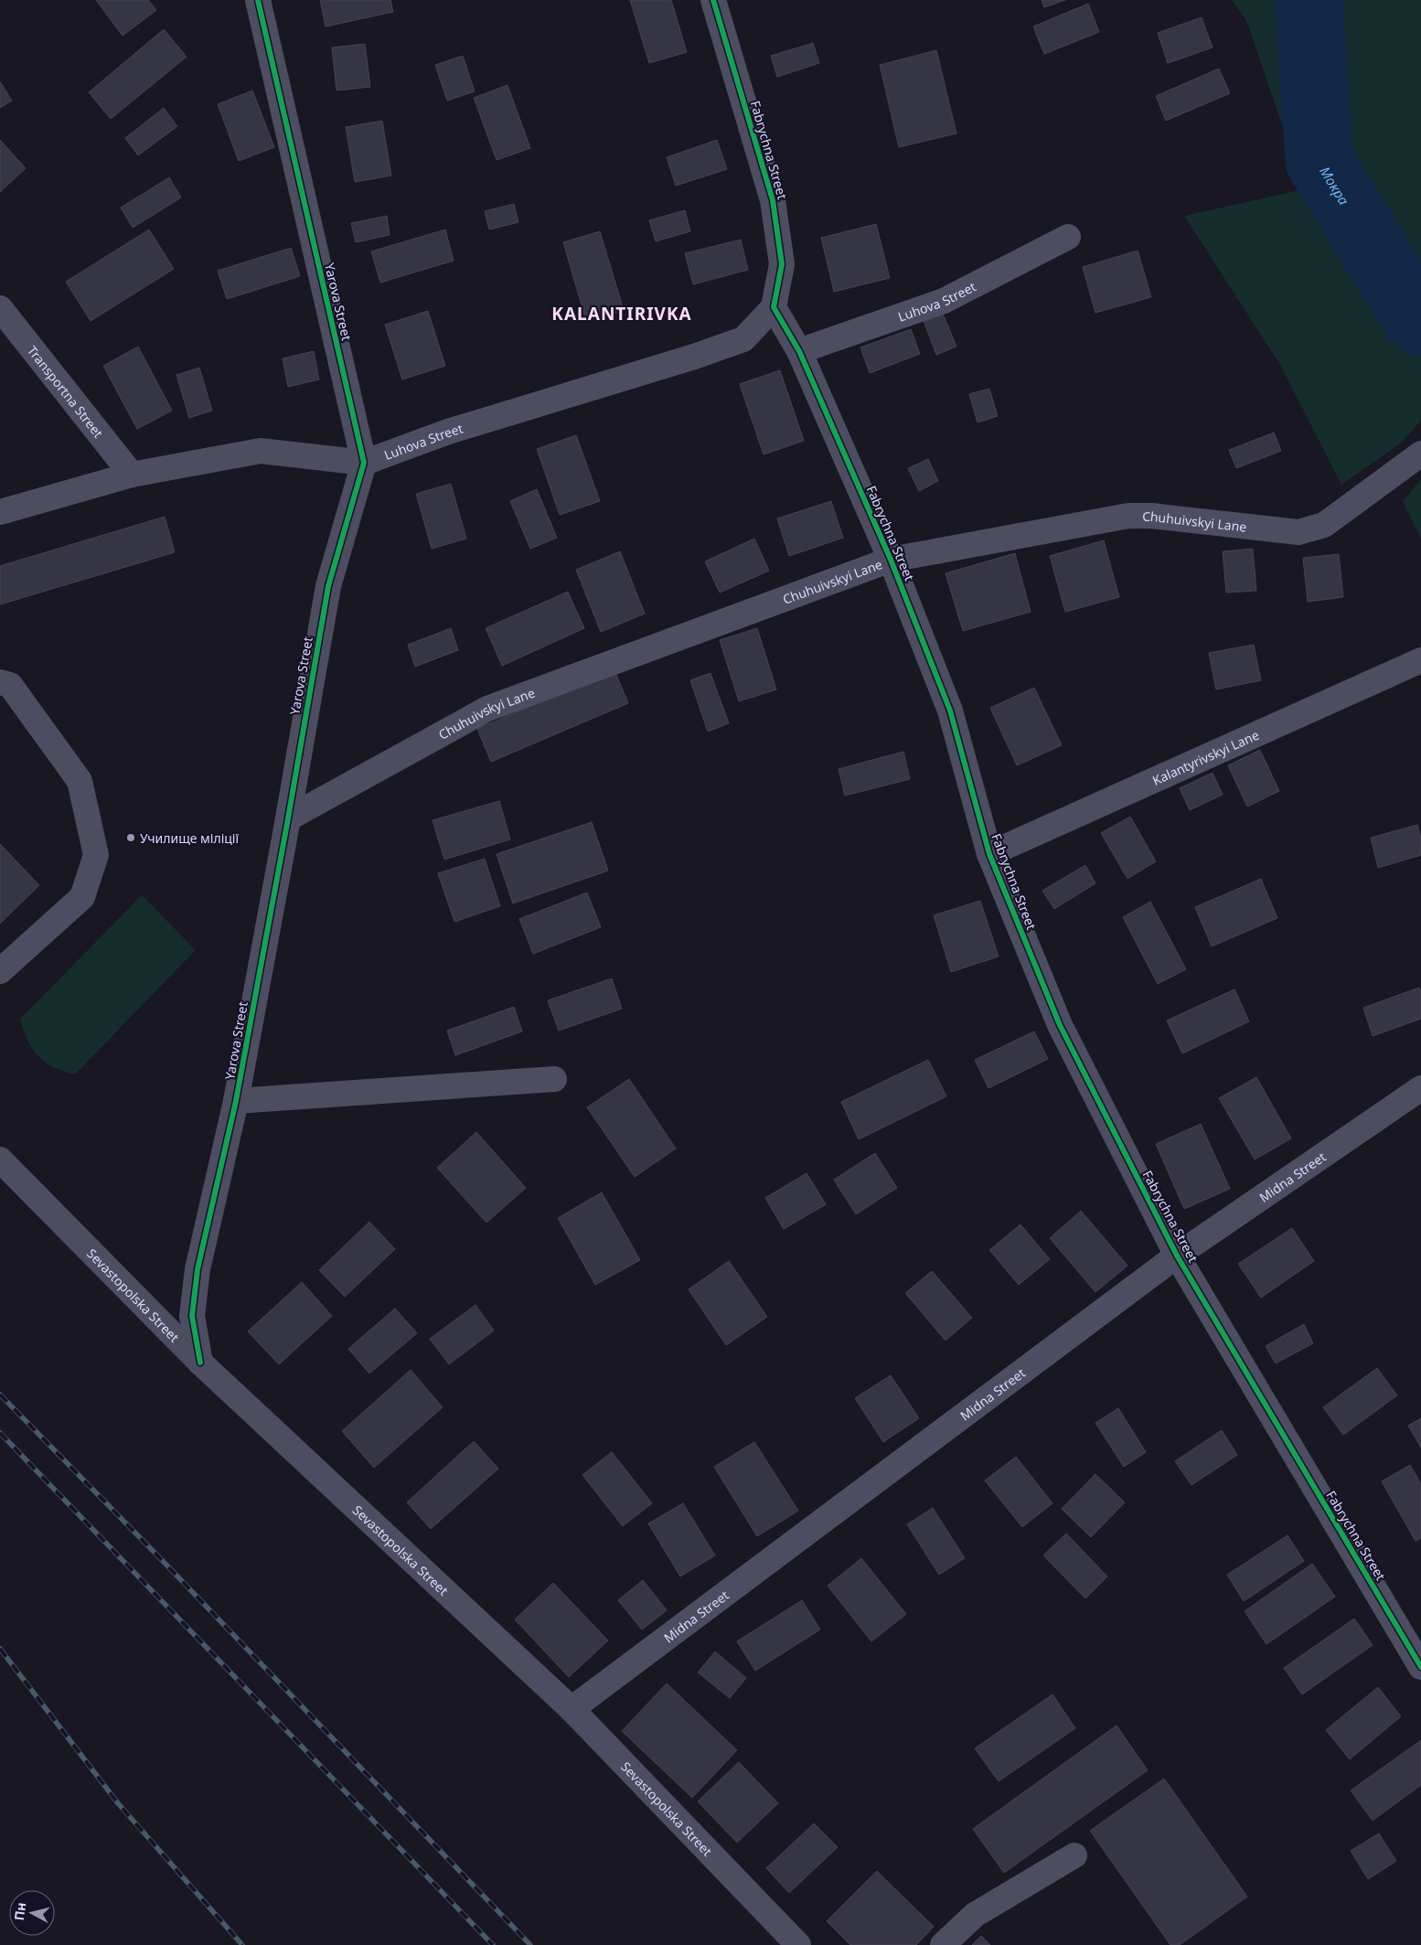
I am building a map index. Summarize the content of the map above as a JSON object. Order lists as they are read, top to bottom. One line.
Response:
{"streets":{"street":["Fabrychna Street","Luhova Street","Yarova Street","Transportna Street","Chuhuivskyi Lane","Kalantyrivskyi Lane","Midna Street","Sevastopolska Street"]},"crossings":[["Fabrychna Street","Luhova Street"],["Fabrychna Street","Chuhuivskyi Lane"],["Fabrychna Street","Kalantyrivskyi Lane"],["Fabrychna Street","Midna Street"],["Luhova Street","Yarova Street"],["Luhova Street","Transportna Street"],["Yarova Street","Chuhuivskyi Lane"],["Yarova Street","Sevastopolska Street"],["Midna Street","Sevastopolska Street"]],"districts":["KALANTIRIVKA"],"water":["Мокра"],"places":["Училище міліції"],"north":"left"}
